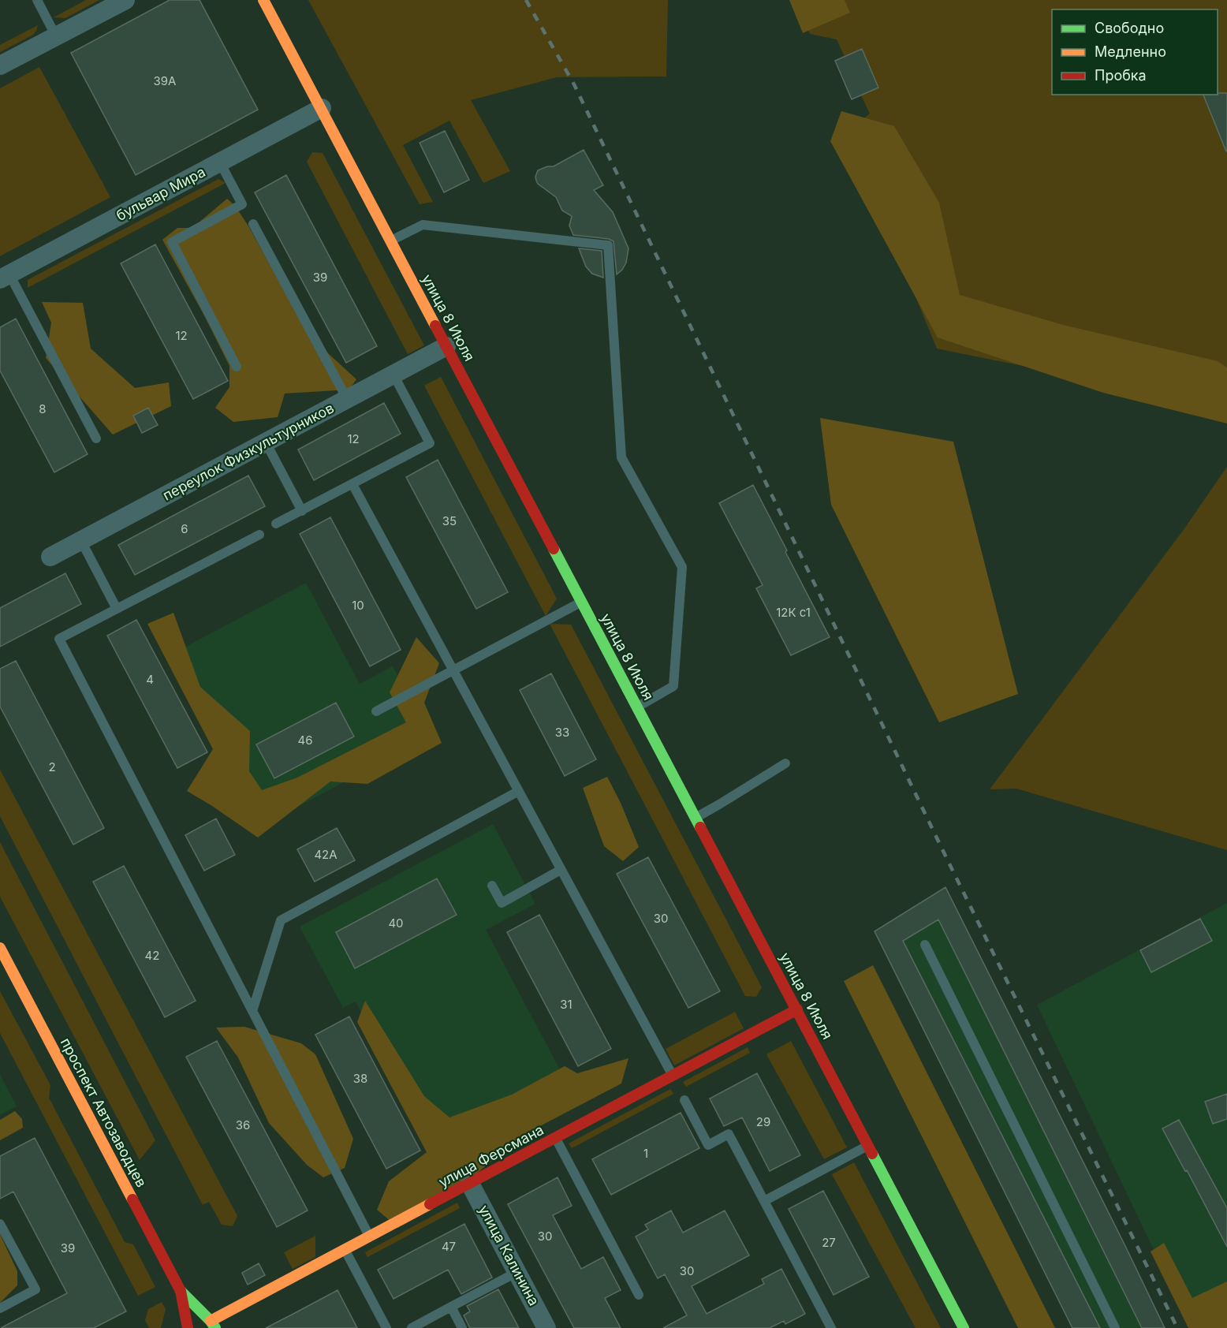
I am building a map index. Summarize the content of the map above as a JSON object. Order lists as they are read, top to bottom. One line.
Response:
{"streets":{"main road":["улица 8 Июля","проспект Автозаводцев","улица Ферсмана"],"street":["бульвар Мира","переулок Физкультурников","улица Калинина"]},"crossings":[["бульвар Мира","улица 8 Июля"],["улица 8 Июля","переулок Физкультурников"],["улица 8 Июля","улица Ферсмана"],["проспект Автозаводцев","улица Ферсмана"],["улица Ферсмана","улица Калинина"]],"house_numbers":["39А","39","12","8","12","35","6","10","12К с1","4","33","46","2","42А","30","40","42","31","38","29","36","1","30","27","47","39","30"],"legend":["Свободно","Медленно","Пробка"]}
